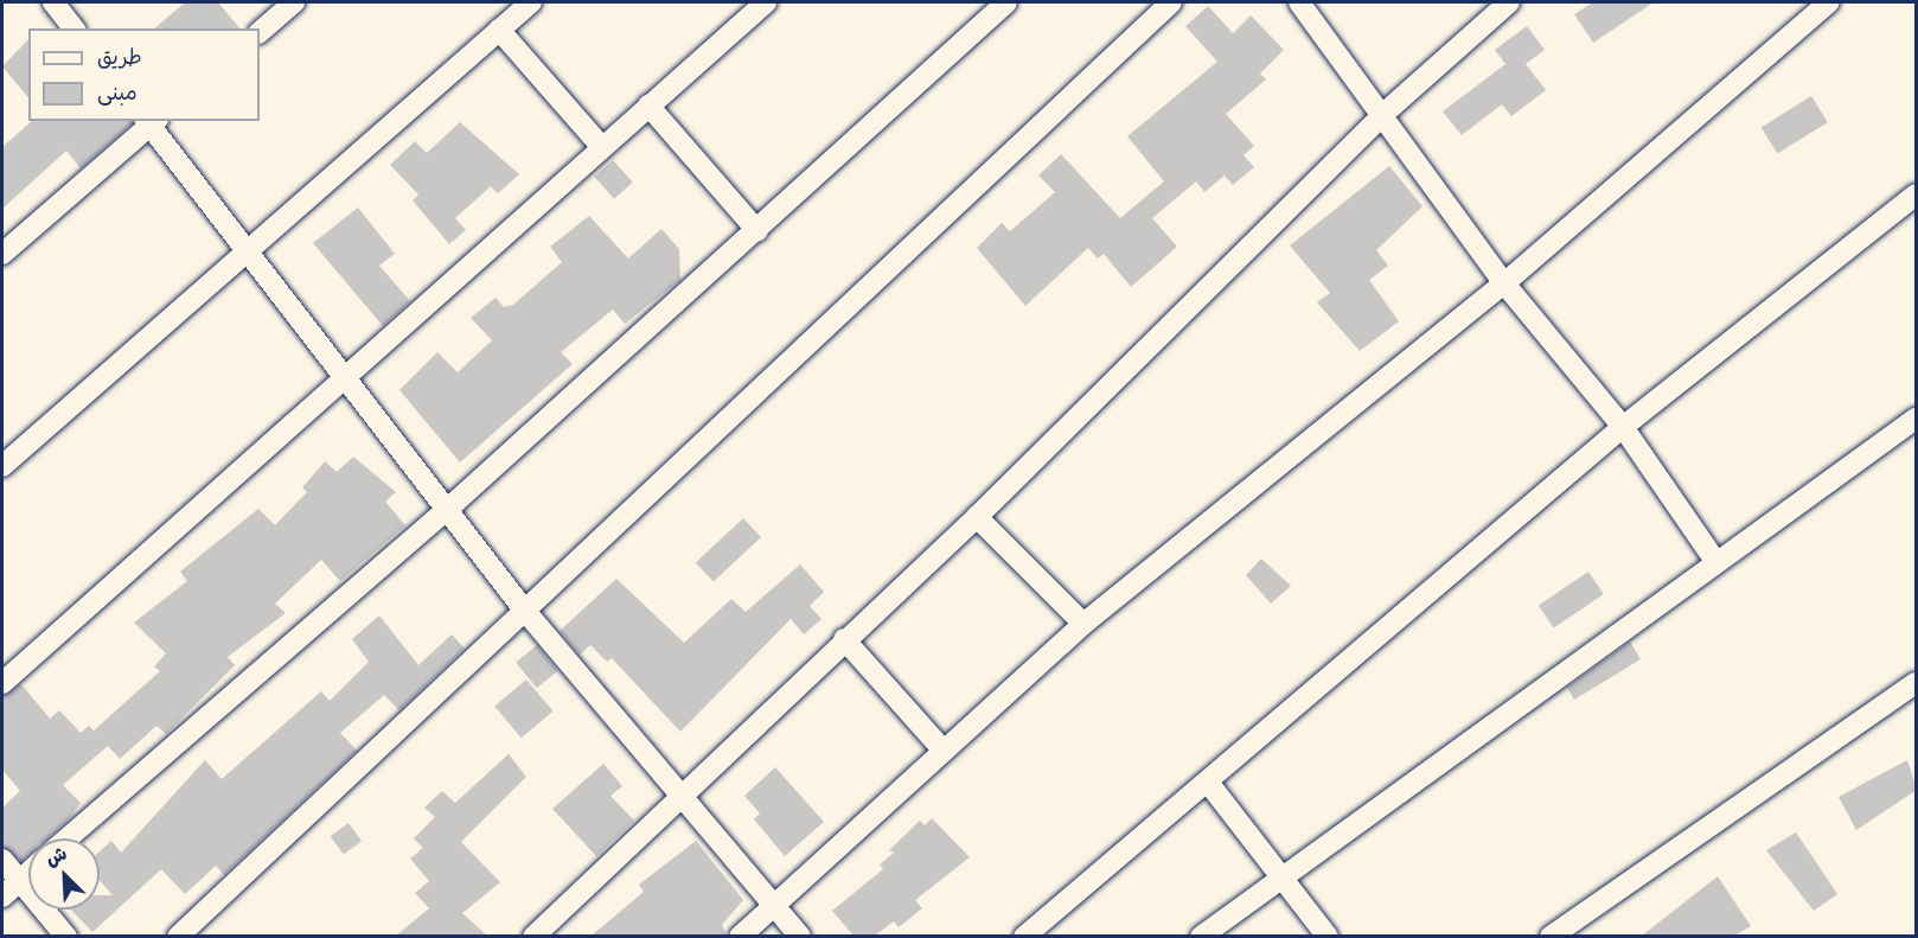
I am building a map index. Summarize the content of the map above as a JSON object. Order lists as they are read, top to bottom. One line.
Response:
{"legend":["طريق","مبنى"],"north":"top left"}
